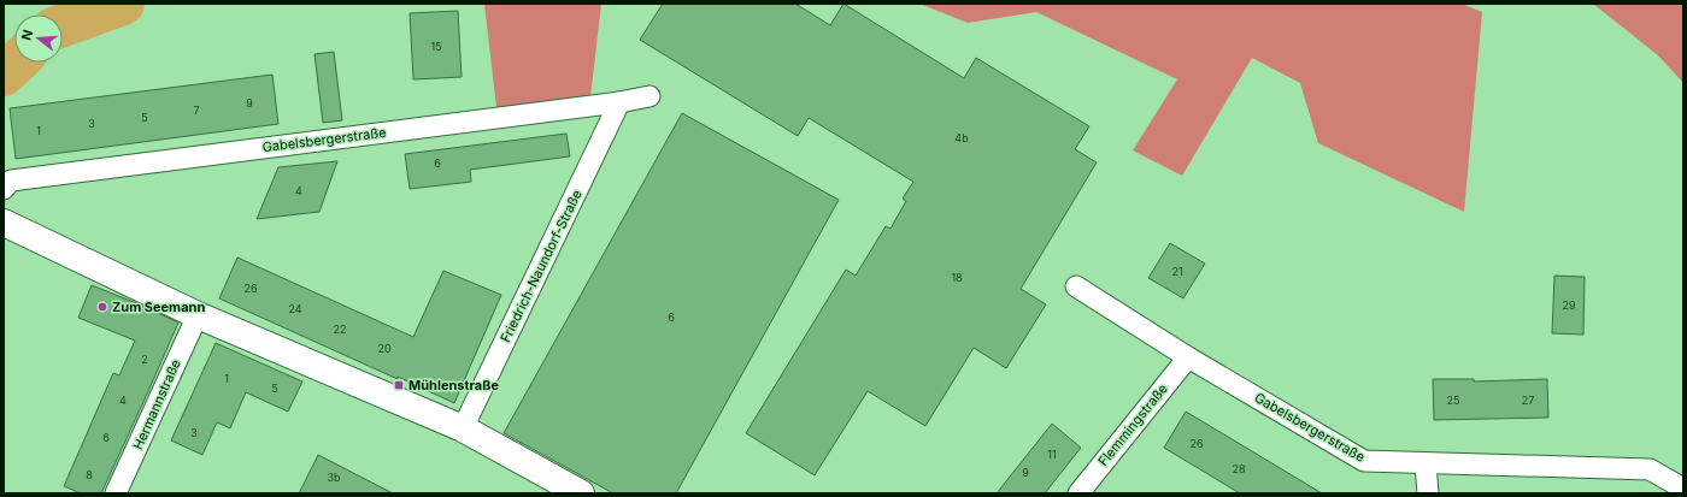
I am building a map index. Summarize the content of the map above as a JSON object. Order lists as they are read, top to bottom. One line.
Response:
{"streets":{"street":["Gabelsbergerstraße","Friedrich-Naundorf-Straße","Hermannstraße","Flemmingstraße"]},"crossings":[["Gabelsbergerstraße","Friedrich-Naundorf-Straße"],["Gabelsbergerstraße","Flemmingstraße"]],"places":{"other":["Zum Seemann"],"transit":["Mühlenstraße"]},"house_numbers":["15","9","7","5","3","1","4b","6","4","21","18","26","29","24","6","22","20","2","1","5","4","25","27","3","6","26","11","28","9","8","3b"],"north":"left"}
